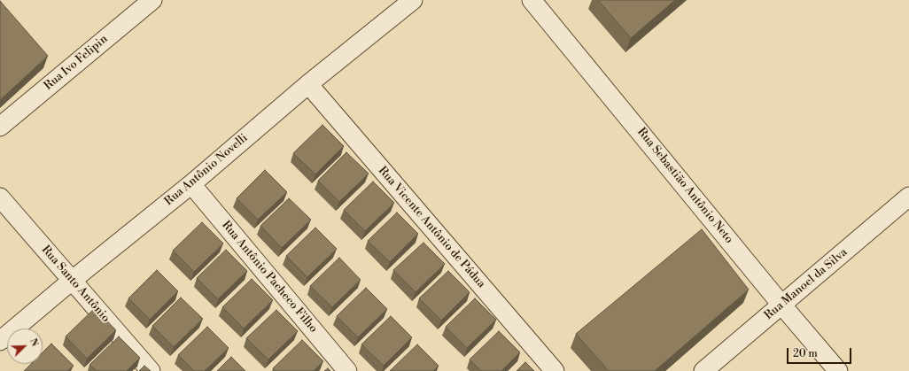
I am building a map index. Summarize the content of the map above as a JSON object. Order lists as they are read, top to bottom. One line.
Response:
{"streets":{"street":["Rua Ivo Felipin","Rua Antônio Novelli","Rua Sebastião Antônio Neto","Rua Vicente Antônio de Pádua","Rua Antônio Pacheco Filho","Rua Santo Antônio","Rua Manoel da Silva"]},"crossings":[["Rua Antônio Novelli","Rua Vicente Antônio de Pádua"],["Rua Antônio Novelli","Rua Antônio Pacheco Filho"],["Rua Antônio Novelli","Rua Santo Antônio"],["Rua Sebastião Antônio Neto","Rua Manoel da Silva"]],"scale_bar":"20 m","north":"top right"}
